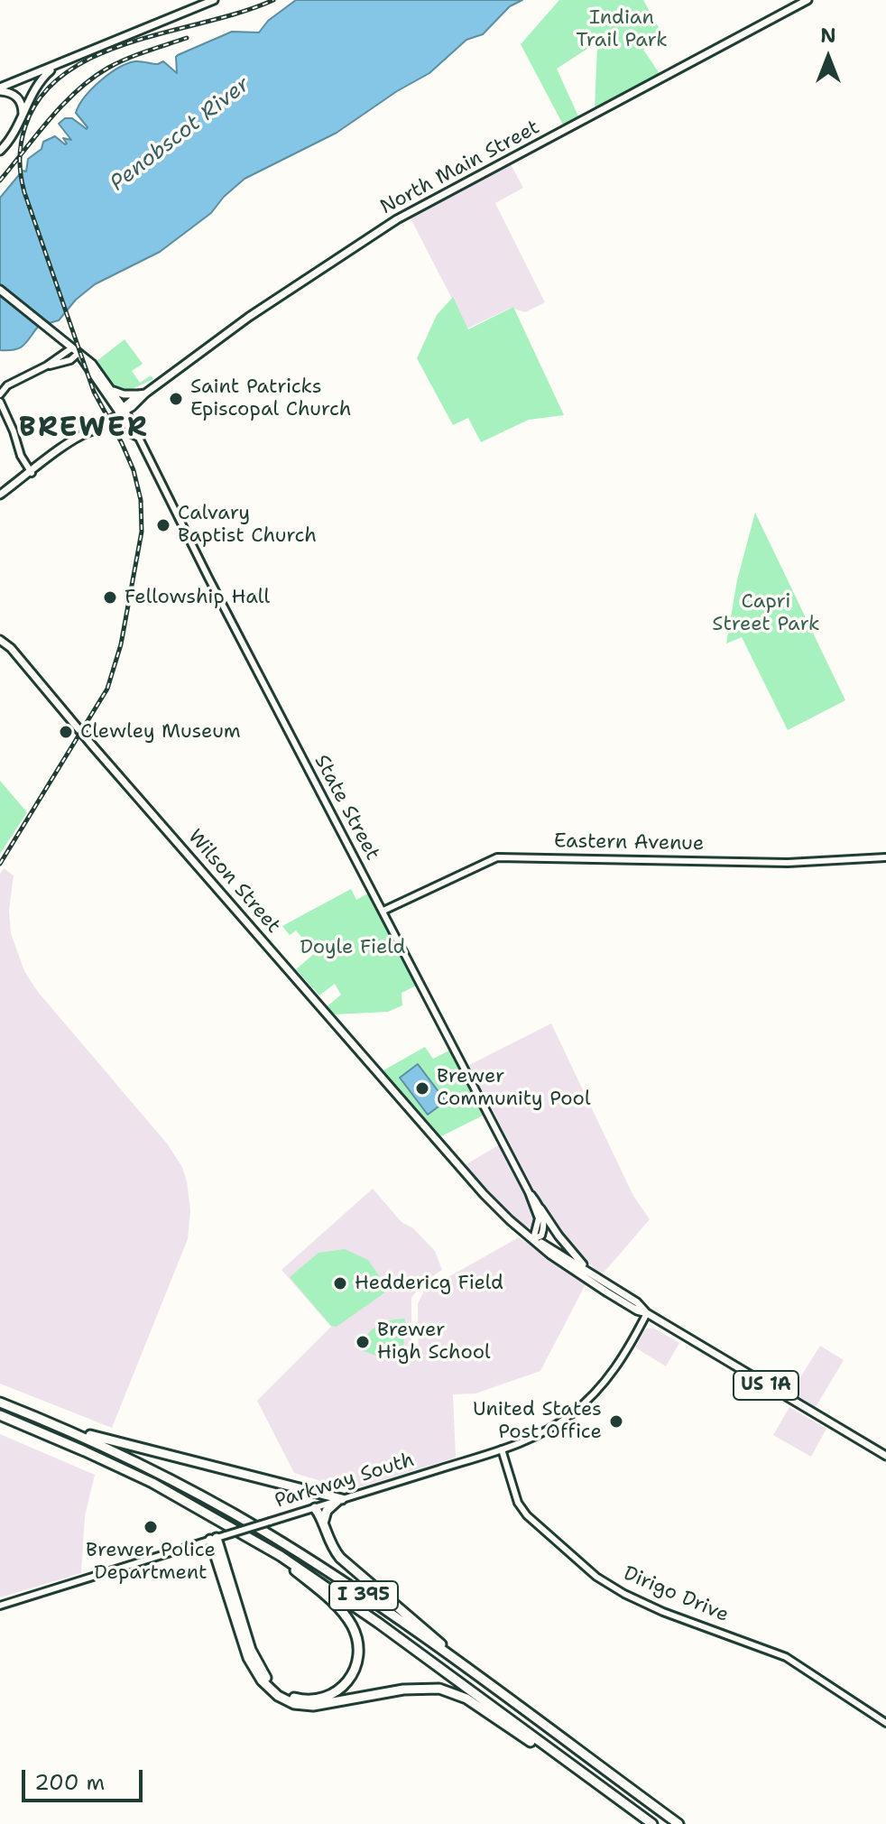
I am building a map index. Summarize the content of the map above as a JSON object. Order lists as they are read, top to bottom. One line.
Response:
{"streets":{"highway":["I 395"],"main road":["North Main Street","State Street","Eastern Avenue","Wilson Street","US 1A","Parkway South","Dirigo Drive"]},"crossings":[["North Main Street","State Street"],["State Street","Eastern Avenue"],["State Street","Wilson Street"],["Wilson Street","Parkway South"],["Parkway South","Dirigo Drive"]],"districts":["BREWER"],"water":["Penobscot River"],"parks":["Indian Trail Park","Capri Street Park","Doyle Field"],"places":["Saint Patricks Episcopal Church","Calvary Baptist Church","Fellowship Hall","Clewley Museum","Brewer Community Pool","Heddericg Field","Brewer High School","United States Post Office","Brewer Police Department"],"scale_bar":"200 m","north":"top"}
